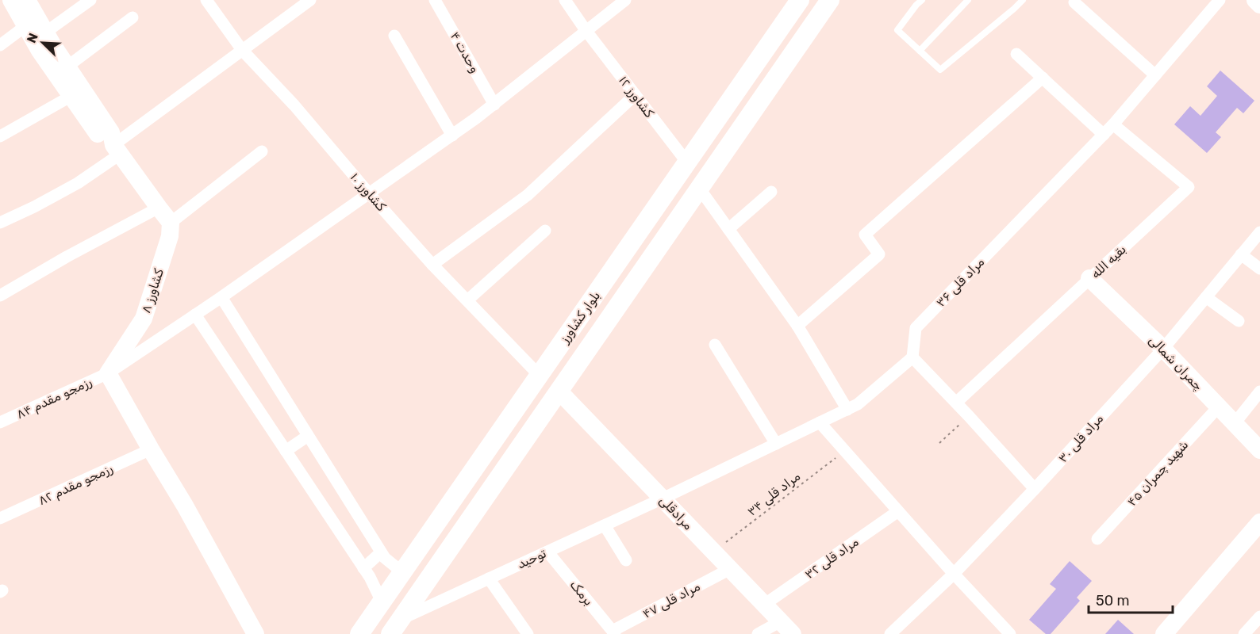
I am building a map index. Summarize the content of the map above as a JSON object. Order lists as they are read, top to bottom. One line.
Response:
{"streets":{"main road":["بلوار کشاورز"],"street":["وحدت ۴","کشاورز ۱۲","کشاورز ۱۰","بقیه الله","مراد قلی ۳۶","کشاورز ۸","چمران شمالی","رزمجو مقدم ۸۴","مراد قلی ۳۰","شهید چمران ۴۵","رزمجو مقدم ۸۲","مرادقلی","مراد قلی ۳۲","توحید","برمک","مراد قلی ۴۷"],"path":["مراد قلی ۳۴"]},"crossings":[["وحدت ۴","رزمجو مقدم ۸۴"],["کشاورز ۱۲","بلوار کشاورز"],["کشاورز ۱۲","رزمجو مقدم ۸۴"],["کشاورز ۱۰","بلوار کشاورز"],["کشاورز ۱۰","رزمجو مقدم ۸۴"],["بقیه الله","مراد قلی ۳۶"],["بقیه الله","چمران شمالی"],["کشاورز ۸","رزمجو مقدم ۸۴"],["بلوار کشاورز","مرادقلی"],["بلوار کشاورز","توحید"],["چمران شمالی","مراد قلی ۳۰"],["چمران شمالی","شهید چمران ۴۵"],["مراد قلی ۳۴","مرادقلی"],["مرادقلی","مراد قلی ۳۲"],["مرادقلی","توحید"],["مرادقلی","مراد قلی ۴۷"],["توحید","برمک"],["برمک","مراد قلی ۴۷"]],"scale_bar":"50 m","north":"top left"}
